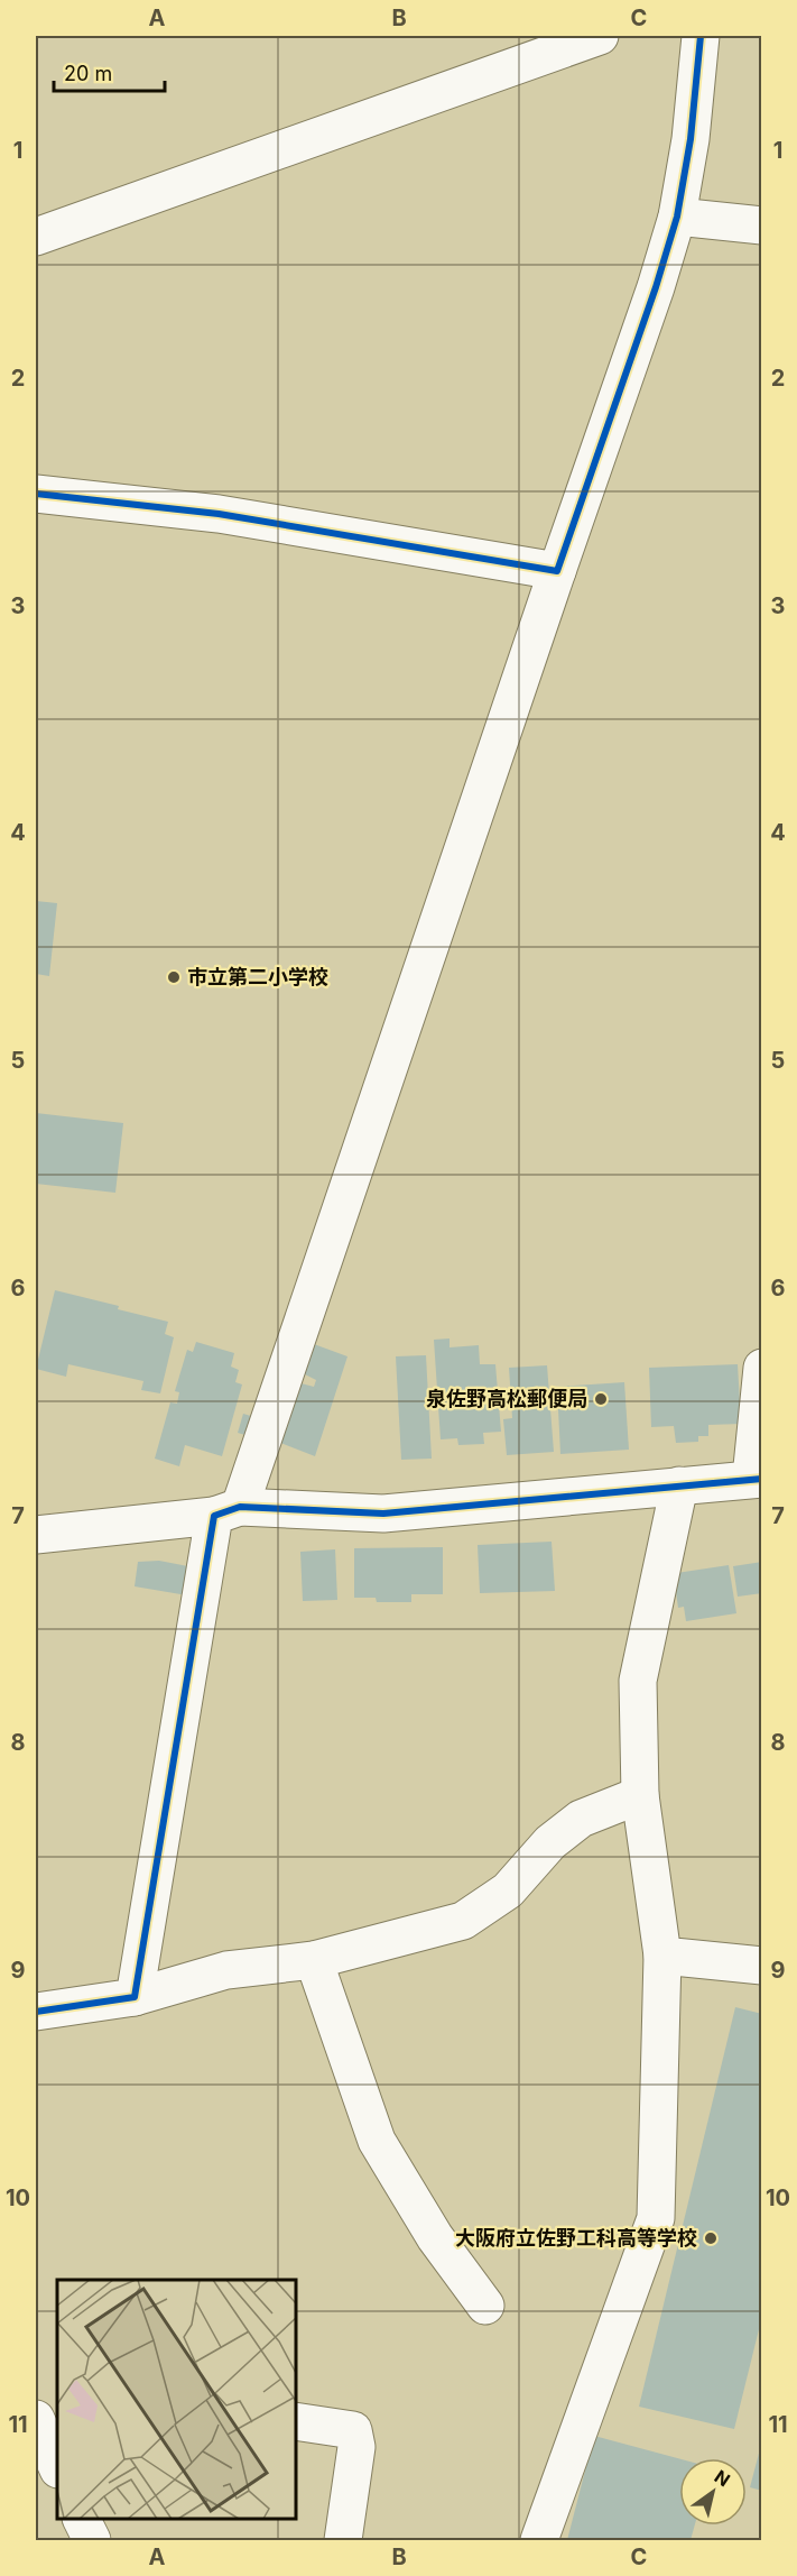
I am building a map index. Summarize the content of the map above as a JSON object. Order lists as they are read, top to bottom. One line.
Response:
{"places":["市立第二小学校","泉佐野高松郵便局","大阪府立佐野工科高等学校"],"scale_bar":"20 m","north":"top right","grid":{"columns":["A","B","C"],"rows":["1","2","3","4","5","6","7","8","9","10","11"]}}
